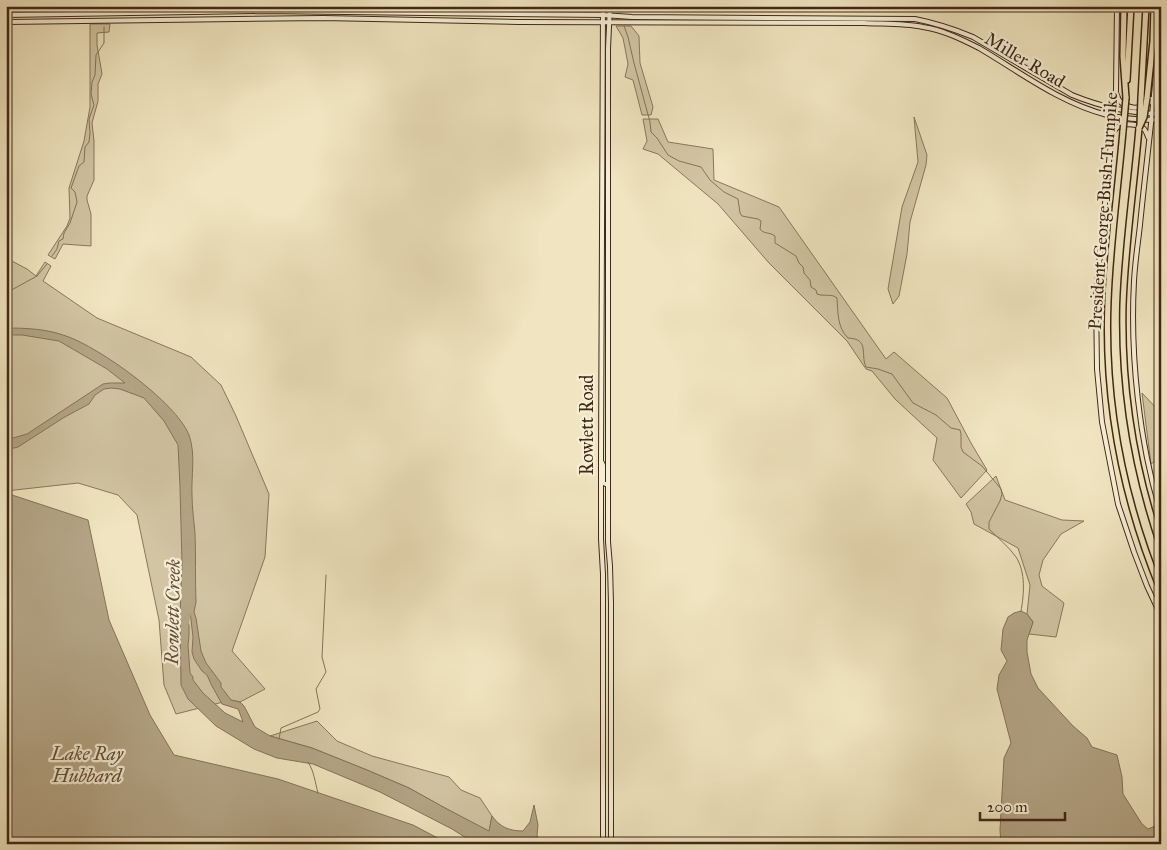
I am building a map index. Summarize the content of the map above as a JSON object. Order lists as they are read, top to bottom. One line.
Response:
{"streets":{"highway":["President George Bush Turnpike"],"main road":["Miller Road","Rowlett Road"]},"crossings":[["Miller Road","Rowlett Road"]],"water":["Rowlett Creek","Lake Ray Hubbard"],"scale_bar":"200 m"}
